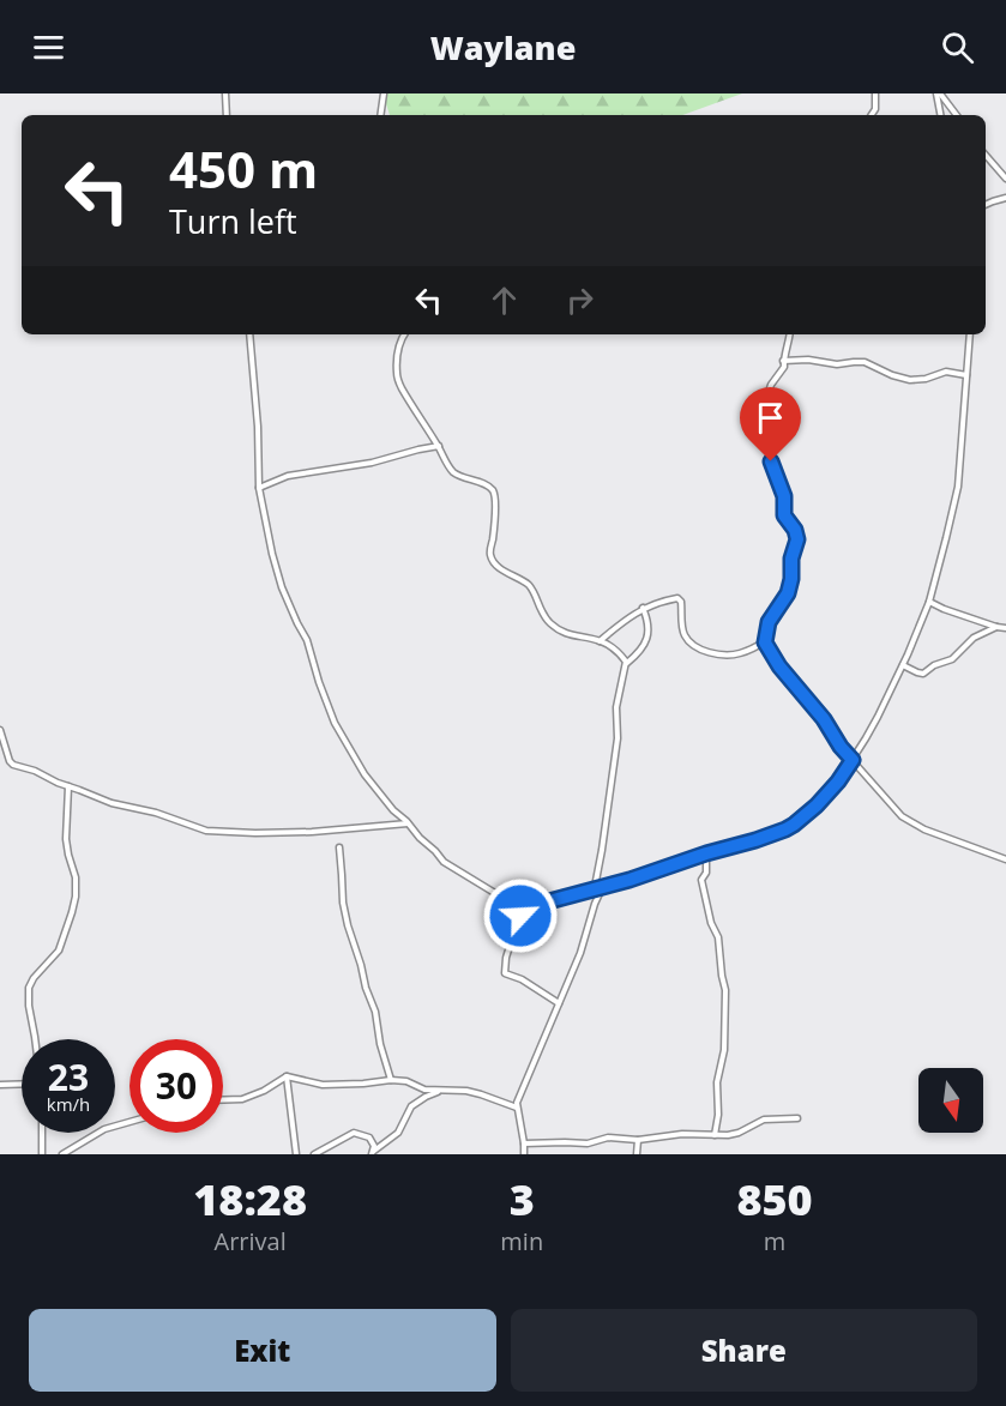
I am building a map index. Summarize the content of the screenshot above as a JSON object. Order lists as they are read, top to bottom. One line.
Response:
{"north":"bottom","page":{"header":"Waylane","turn":["450 m","Turn left"],"speed":"23 km/h","limit":"30","eta":["18:28","Arrival","3","min","850","m"],"buttons":["Exit","Share"]}}
